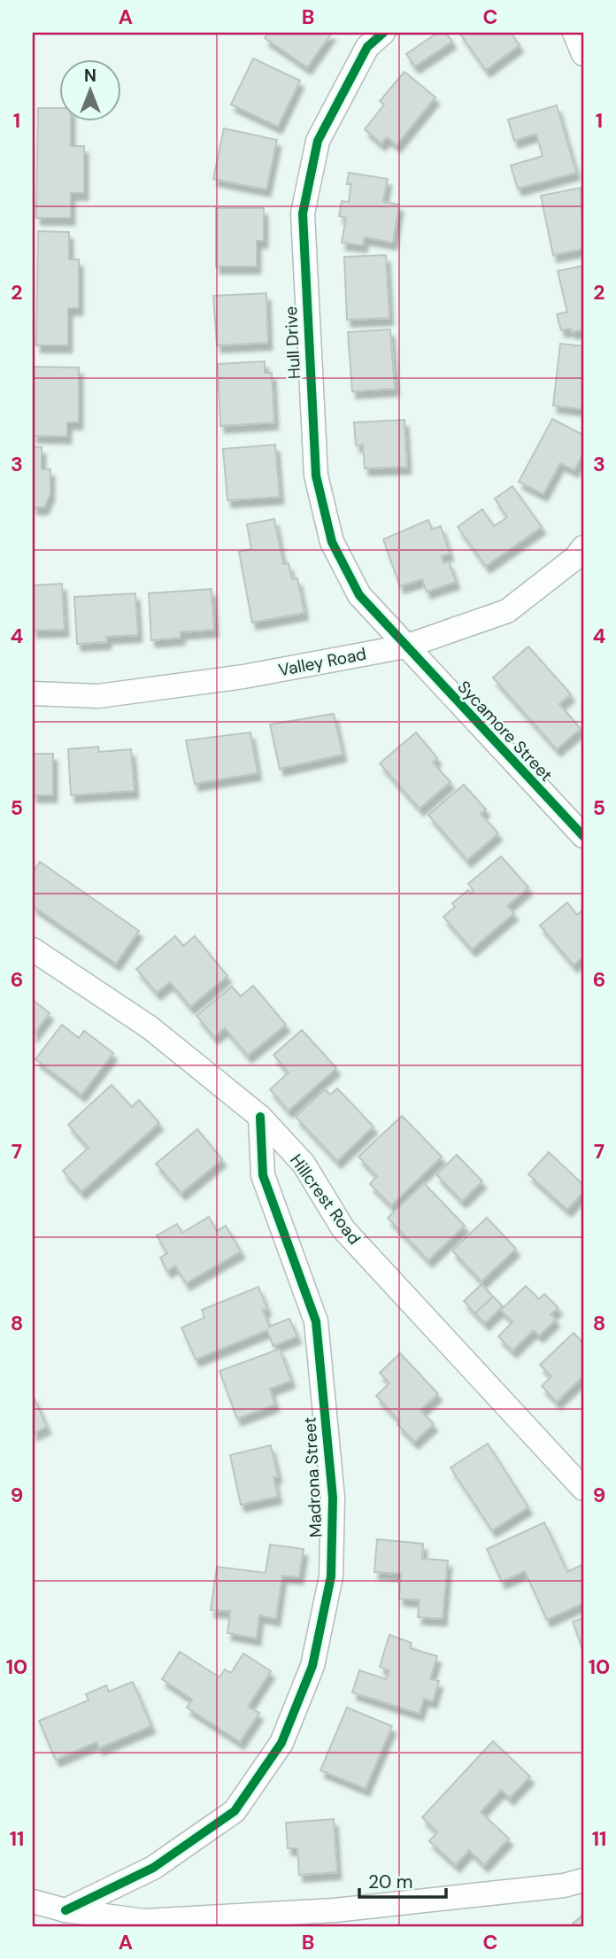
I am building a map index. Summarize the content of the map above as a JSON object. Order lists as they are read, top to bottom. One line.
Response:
{"streets":{"street":["Hull Drive","Valley Road","Sycamore Street","Hillcrest Road","Madrona Street"]},"crossings":[["Hull Drive","Valley Road"],["Hull Drive","Sycamore Street"],["Valley Road","Sycamore Street"],["Hillcrest Road","Madrona Street"]],"scale_bar":"20 m","north":"top","grid":{"columns":["A","B","C"],"rows":["1","2","3","4","5","6","7","8","9","10","11"]}}
